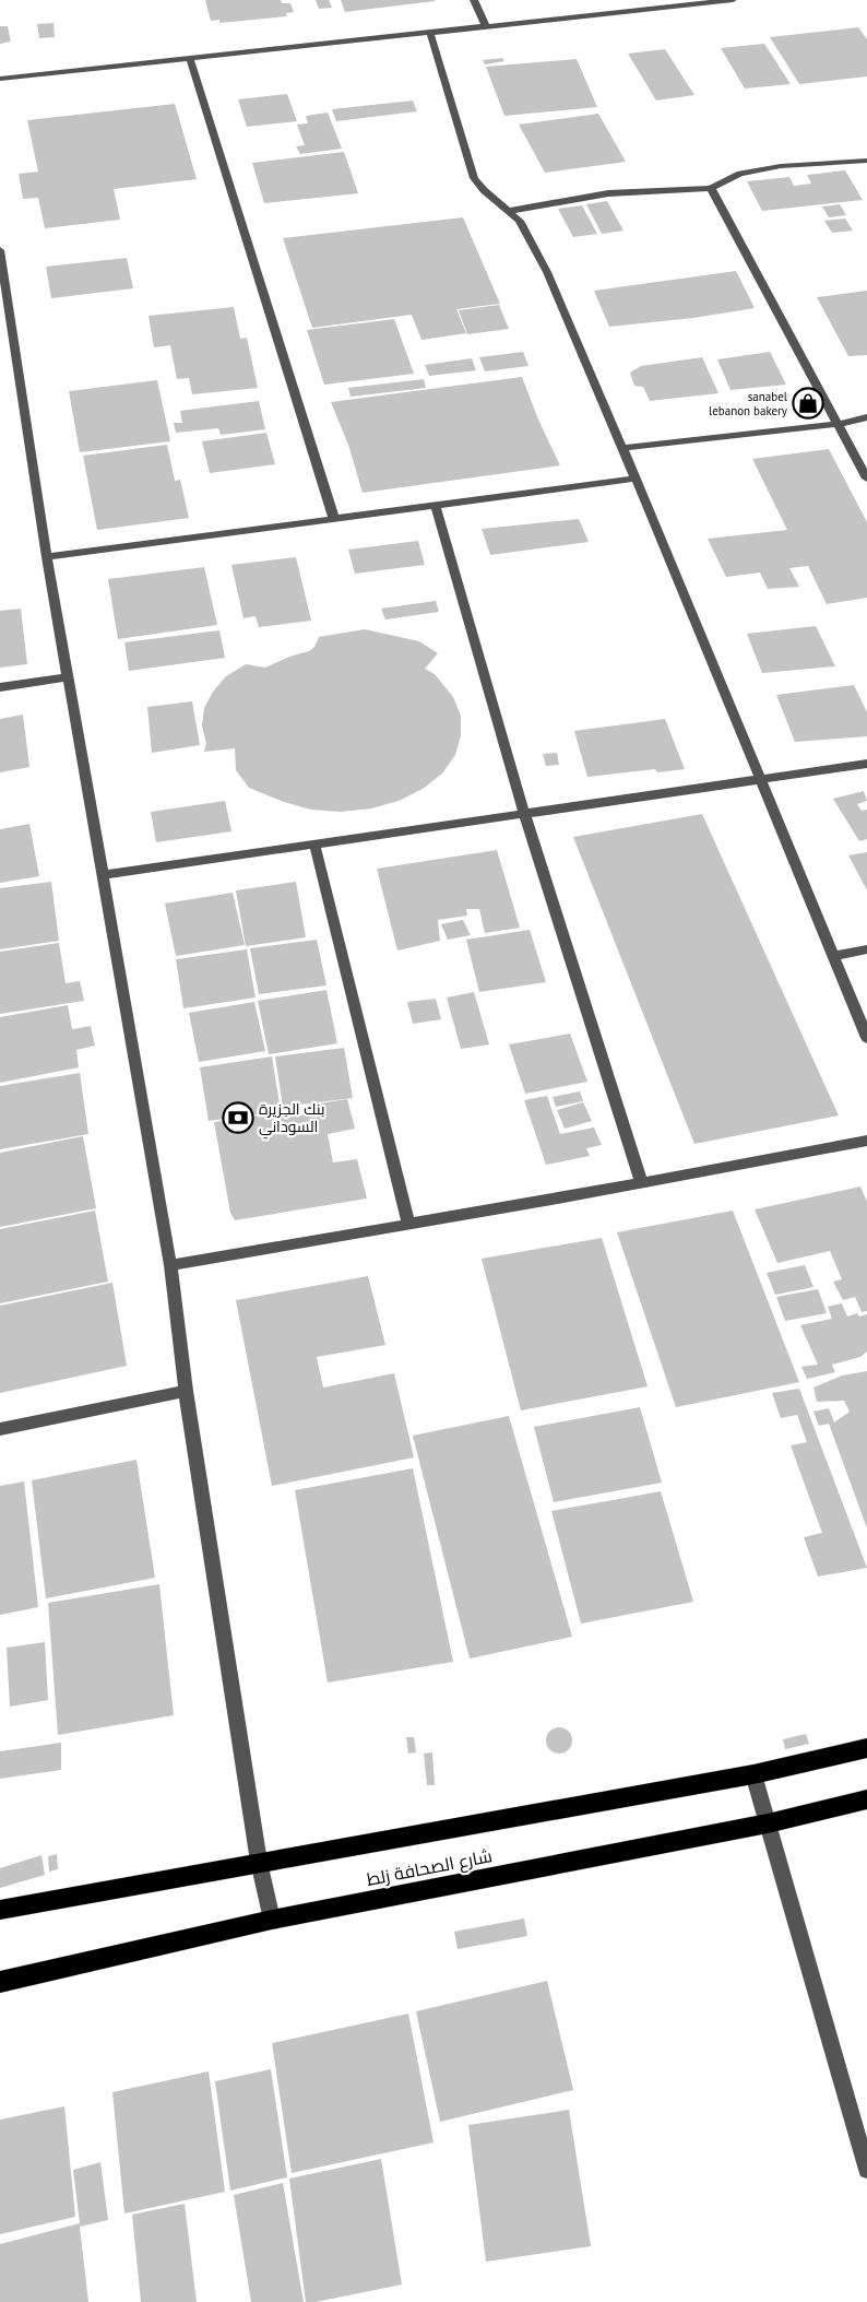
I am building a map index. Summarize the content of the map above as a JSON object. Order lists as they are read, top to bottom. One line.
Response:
{"streets":{"highway":["شارع الصحافة زلط"]},"places":{"shop":["sanabel lebanon bakery"],"bank":["بنك الجزيرة السوداني"]}}
